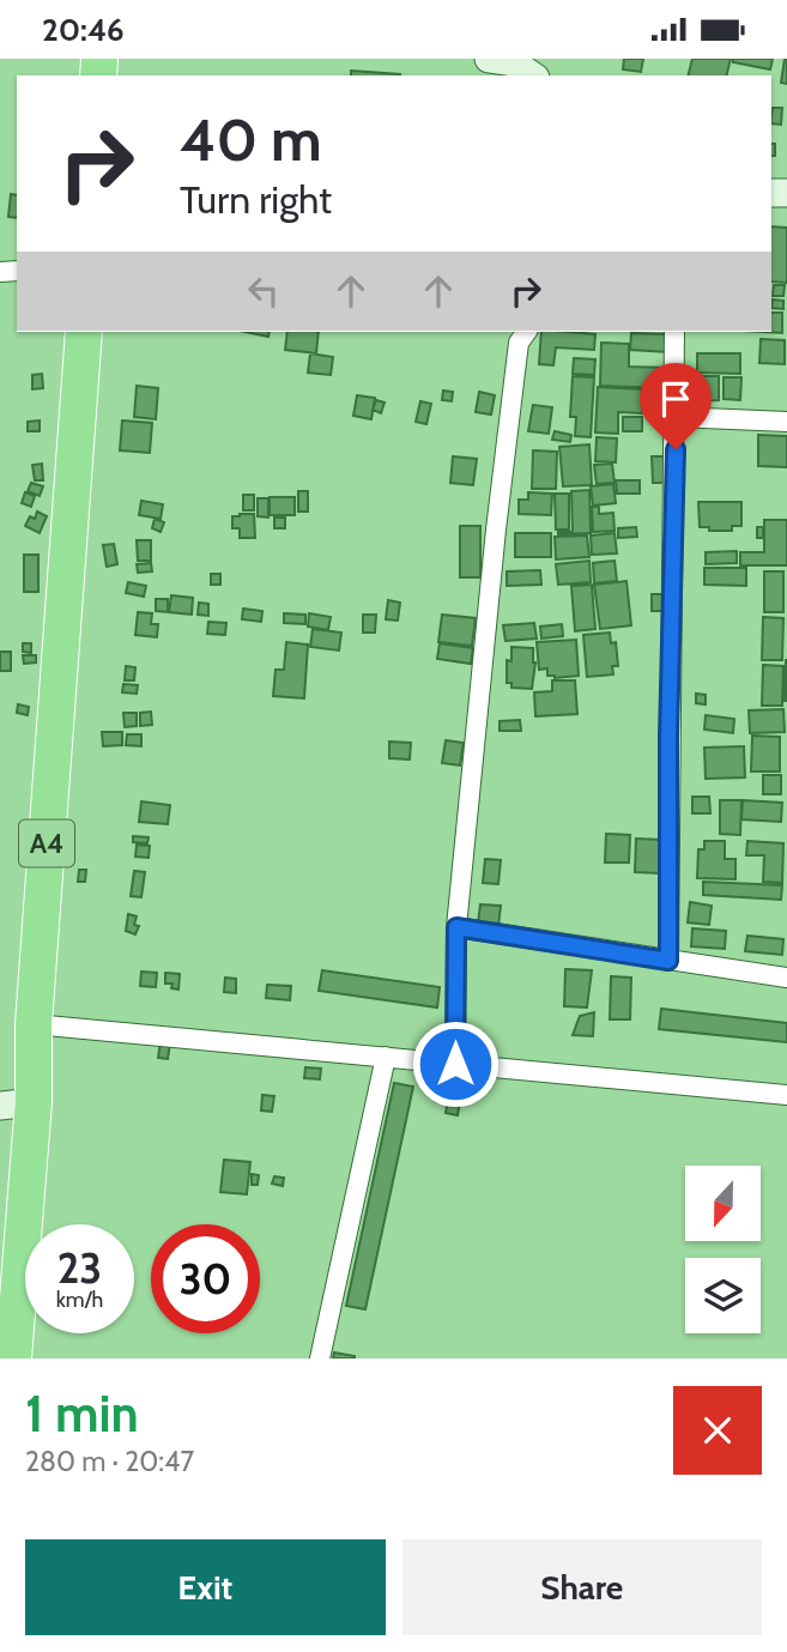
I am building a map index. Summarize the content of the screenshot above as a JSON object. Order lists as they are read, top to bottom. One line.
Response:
{"streets":{"highway":["A4"]},"north":"bottom","page":{"status":"20:46","turn":["40 m","Turn right"],"speed":"23 km/h","limit":"30","heading":["1 min","280 m · 20:47"],"buttons":["Exit","Share"]}}
